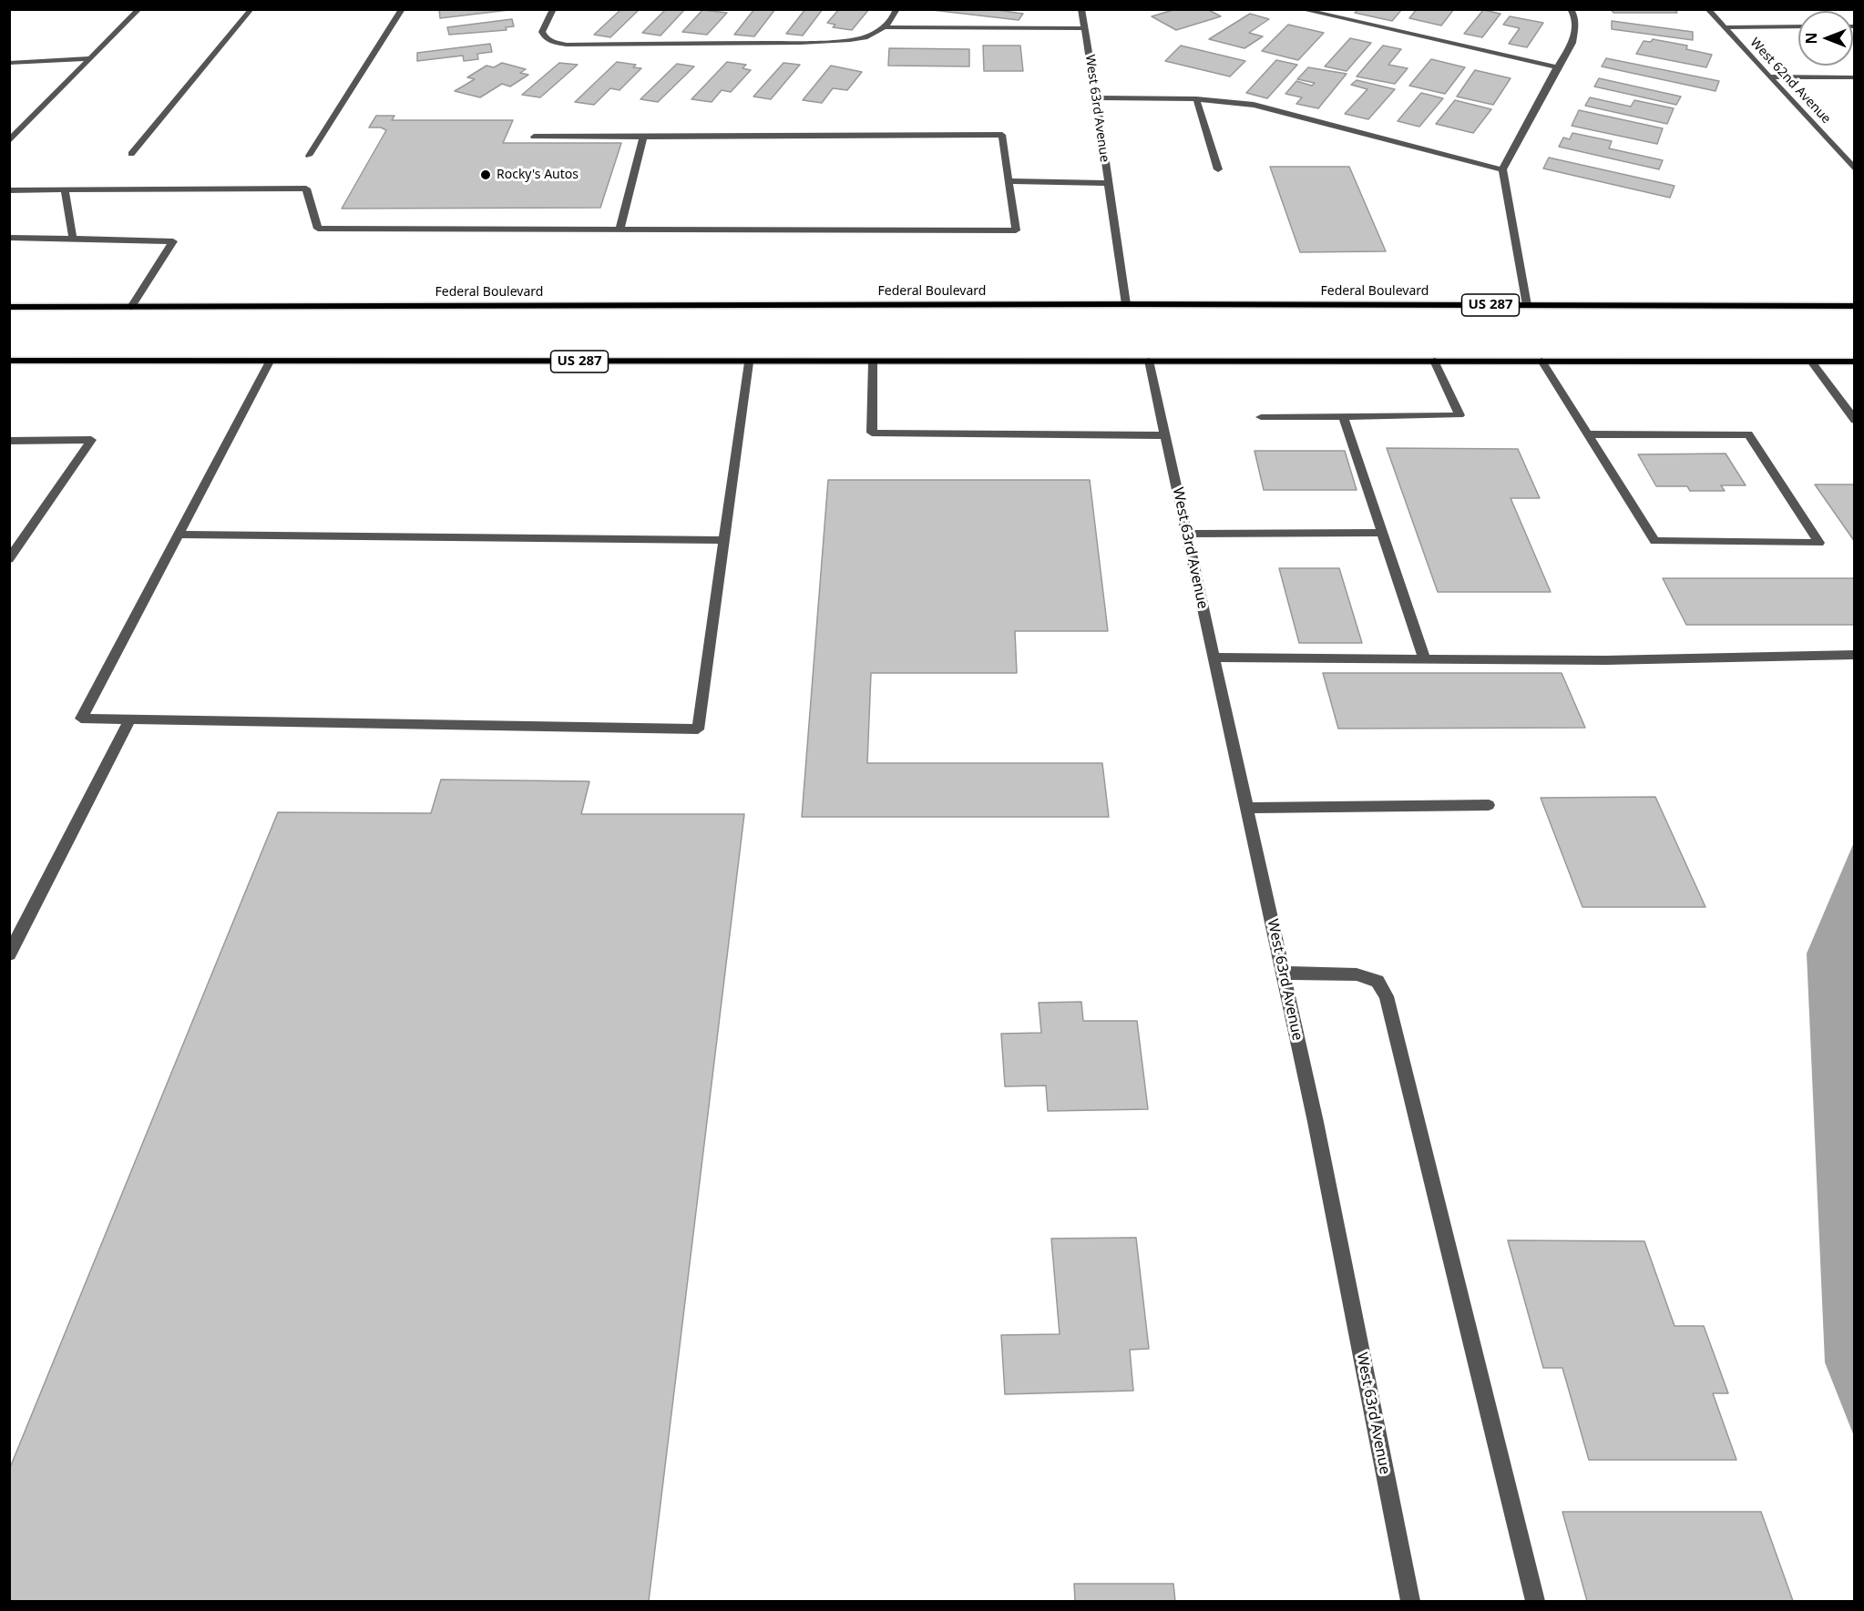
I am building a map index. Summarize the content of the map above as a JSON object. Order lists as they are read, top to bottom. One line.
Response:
{"streets":{"main road":["Federal Boulevard","US 287"],"street":["West 62nd Avenue","West 63rd Avenue"]},"crossings":[["West 63rd Avenue","Federal Boulevard"],["West 63rd Avenue","US 287"]],"places":["Rocky's Autos"],"north":"left"}
